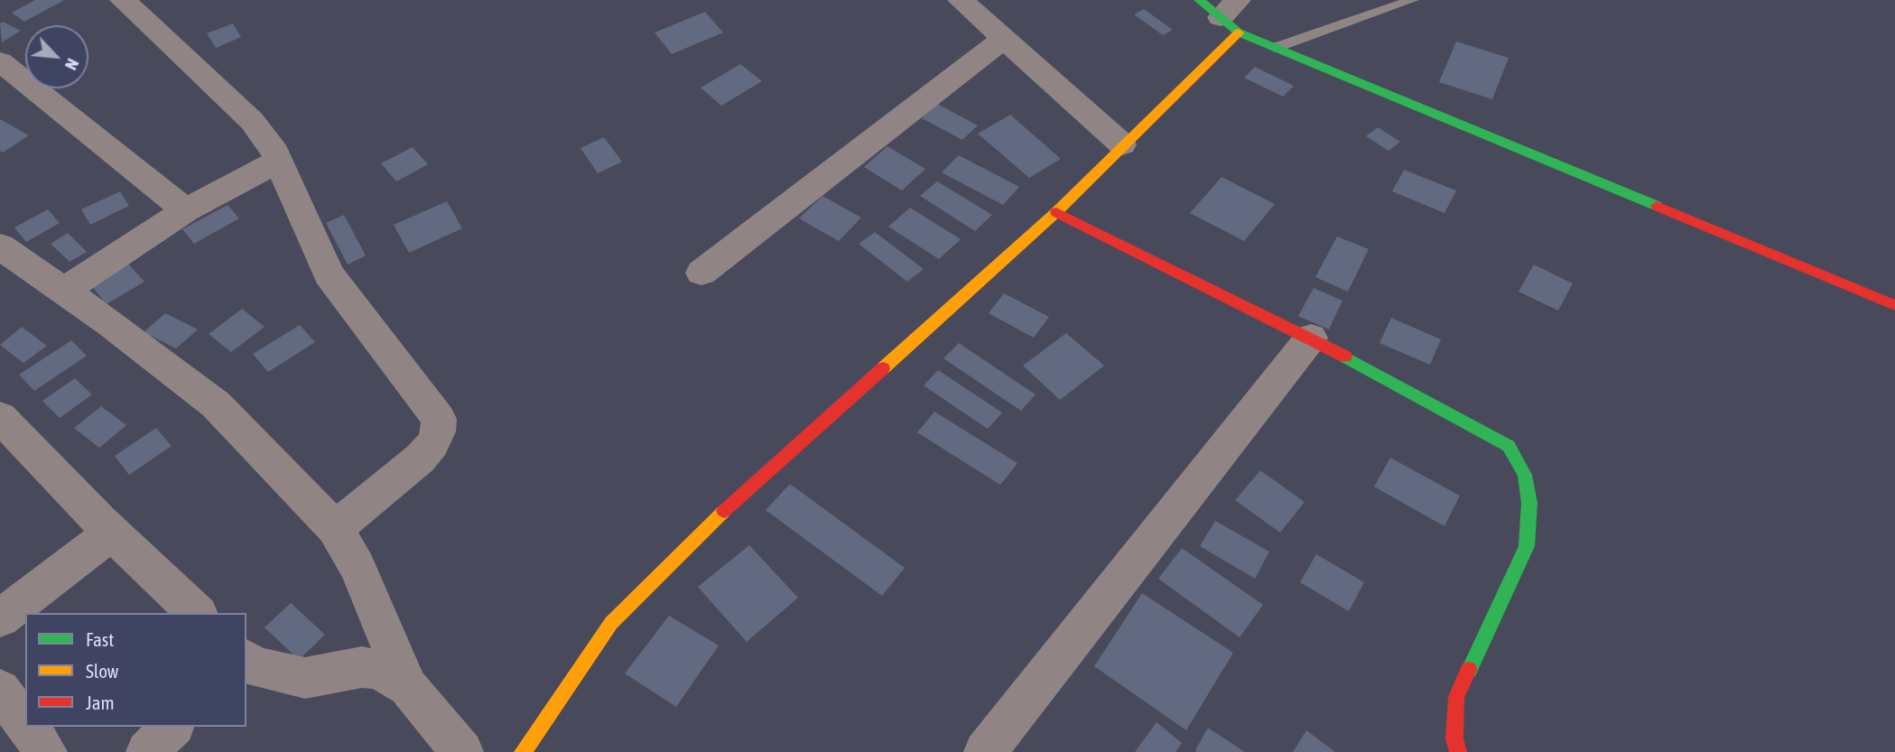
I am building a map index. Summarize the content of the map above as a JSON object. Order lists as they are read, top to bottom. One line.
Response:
{"legend":["Fast","Slow","Jam"],"north":"bottom right"}
